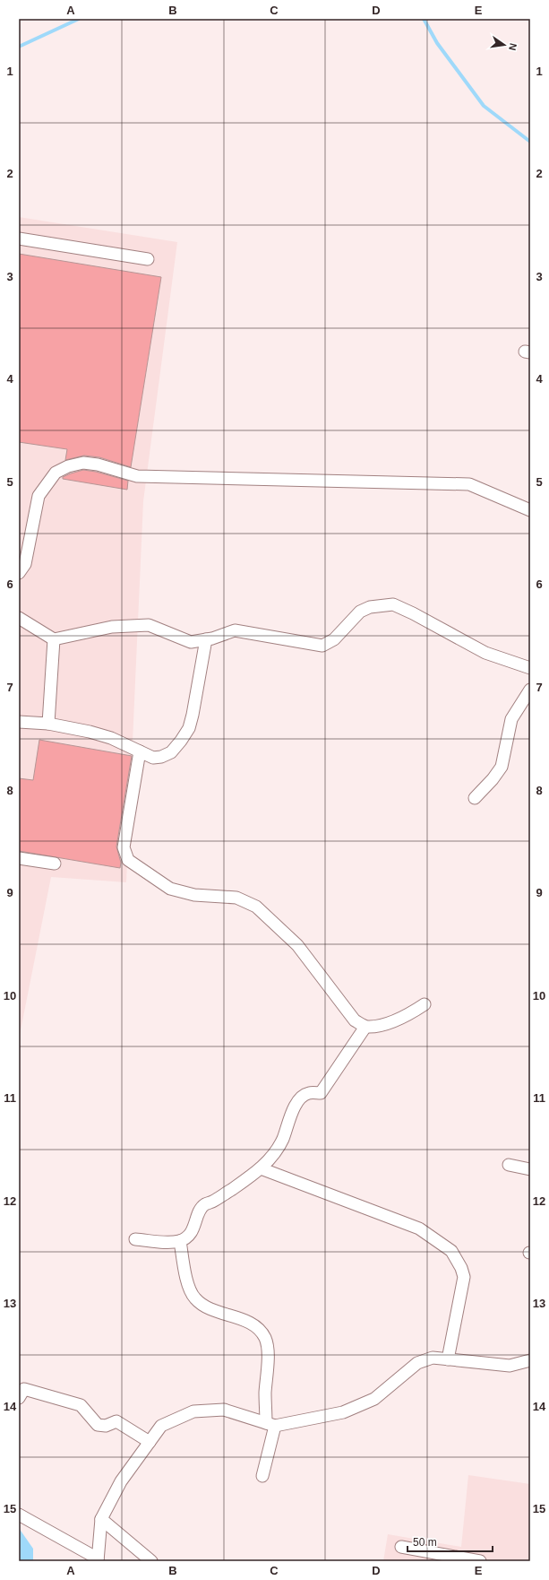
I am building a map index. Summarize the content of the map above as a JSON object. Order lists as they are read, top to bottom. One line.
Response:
{"scale_bar":"50 m","north":"right","grid":{"columns":["A","B","C","D","E"],"rows":["1","2","3","4","5","6","7","8","9","10","11","12","13","14","15"]}}
